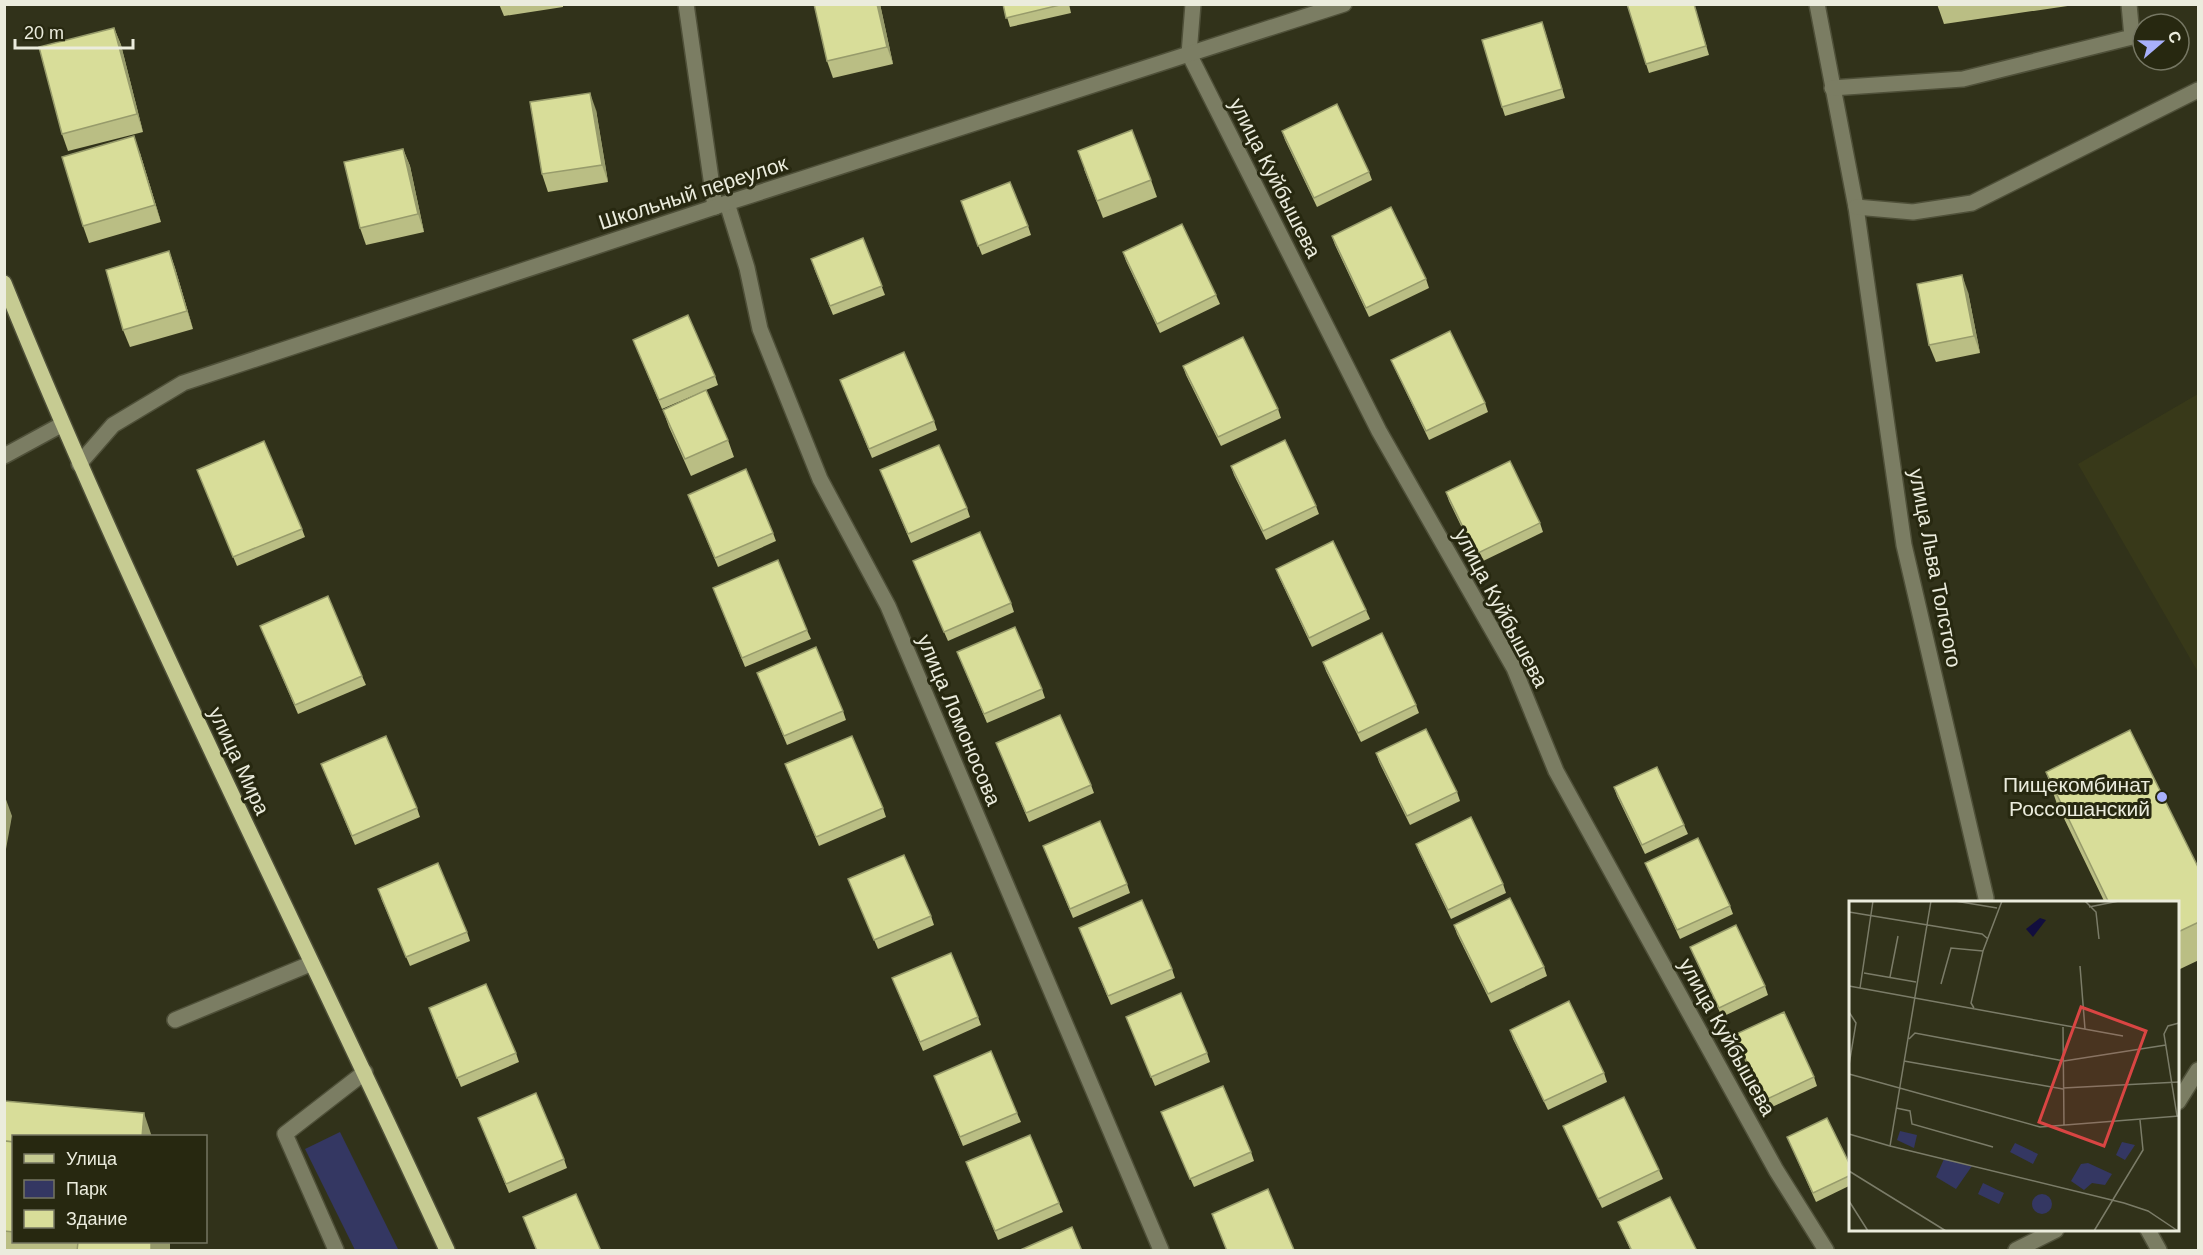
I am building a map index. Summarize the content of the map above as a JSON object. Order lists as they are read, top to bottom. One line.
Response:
{"streets":{"main road":["улица Мира"],"street":["улица Куйбышева","Школьный переулок","улица Льва Толстого","улица Ломоносова"]},"crossings":[["улица Куйбышева","Школьный переулок"],["Школьный переулок","улица Ломоносова"],["Школьный переулок","улица Мира"]],"places":["Пищекомбинат Россошанский"],"legend":["Улица","Парк","Здание"],"scale_bar":"20 m","north":"right"}
